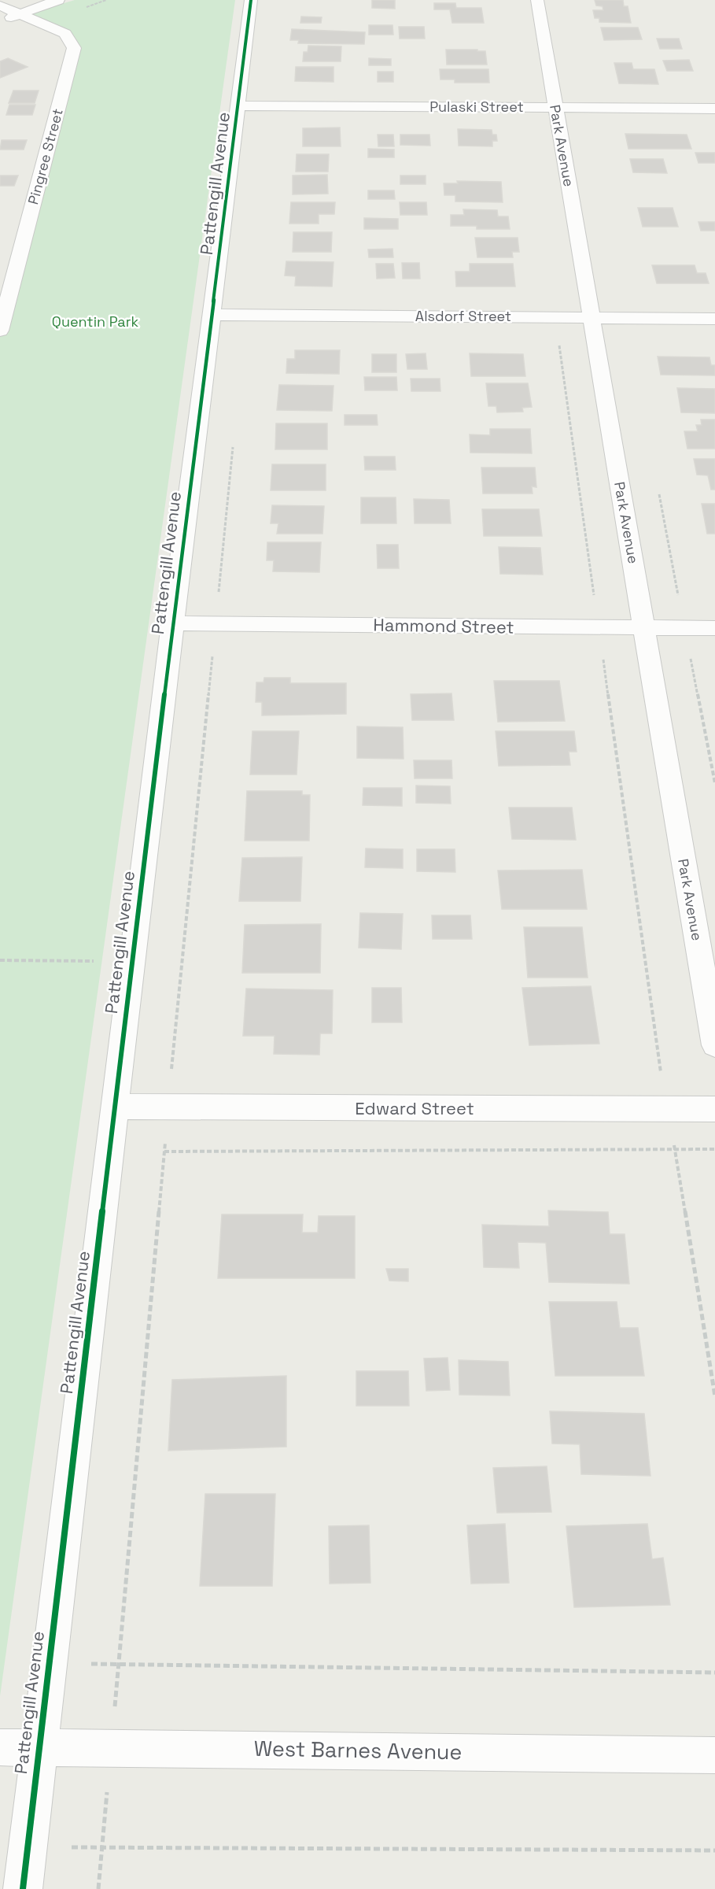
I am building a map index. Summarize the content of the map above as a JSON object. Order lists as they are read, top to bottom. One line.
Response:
{"streets":{"street":["Pulaski Street","Park Avenue","Pingree Street","Pattengill Avenue","Alsdorf Street","Hammond Street","Edward Street","West Barnes Avenue"]},"crossings":[["Pulaski Street","Park Avenue"],["Pulaski Street","Pattengill Avenue"],["Park Avenue","Alsdorf Street"],["Park Avenue","Hammond Street"],["Pattengill Avenue","Alsdorf Street"],["Pattengill Avenue","Hammond Street"],["Pattengill Avenue","Edward Street"],["Pattengill Avenue","West Barnes Avenue"]],"parks":["Quentin Park"]}
